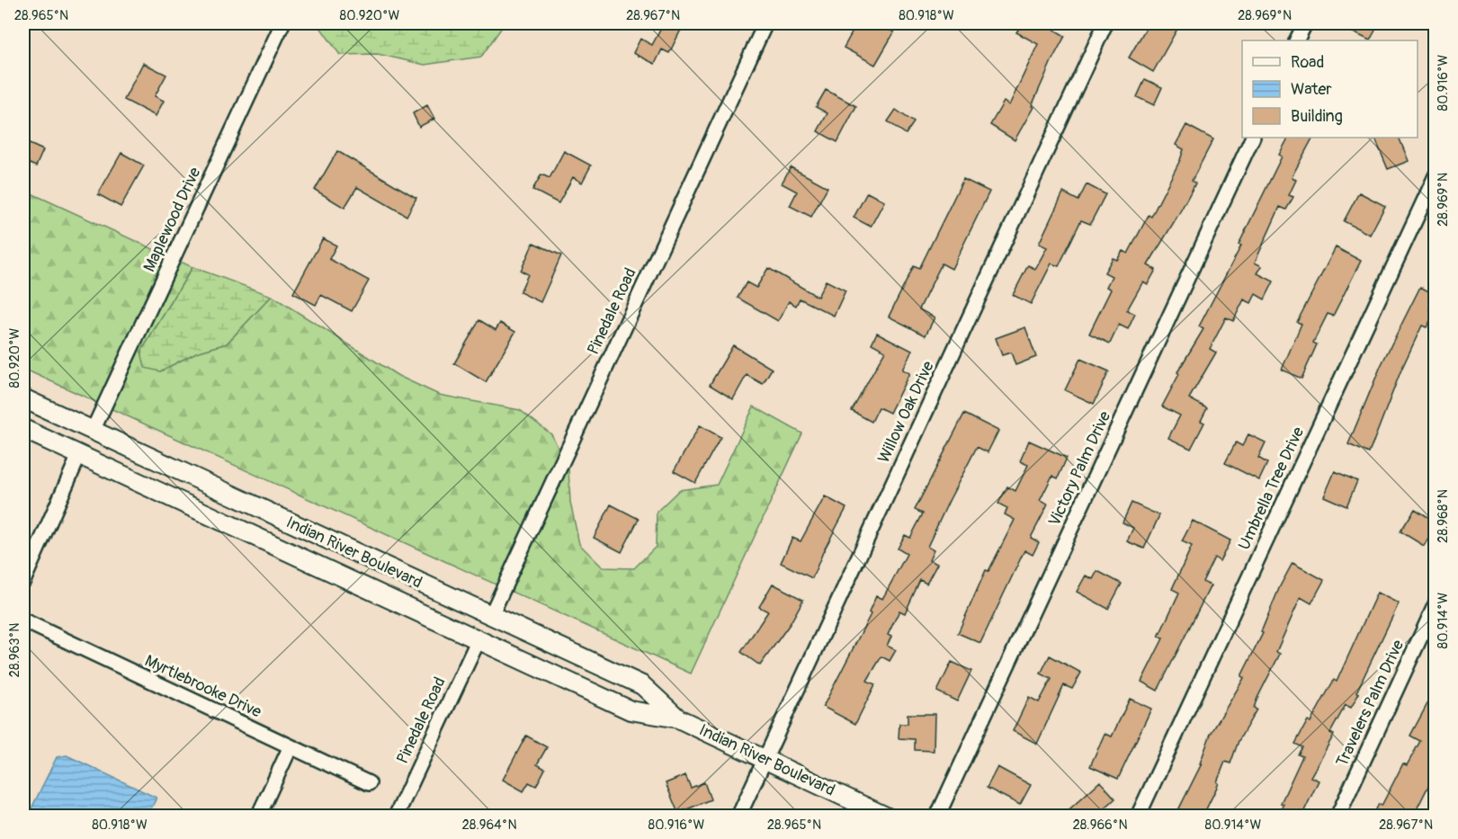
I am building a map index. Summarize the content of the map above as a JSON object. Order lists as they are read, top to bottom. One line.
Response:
{"streets":{"main road":["Indian River Boulevard"],"street":["Maplewood Drive","Pinedale Road","Willow Oak Drive","Victory Palm Drive","Umbrella Tree Drive","Myrtlebrooke Drive","Travelers Palm Drive"]},"crossings":[["Maplewood Drive","Indian River Boulevard"],["Pinedale Road","Indian River Boulevard"],["Willow Oak Drive","Indian River Boulevard"]],"legend":["Road","Water","Building"],"coordinates":["28.965°N","80.920°W","28.967°N","80.918°W","28.969°N","80.916°W","28.968°N","80.914°W","28.963°N","28.964°N","28.966°N"]}
